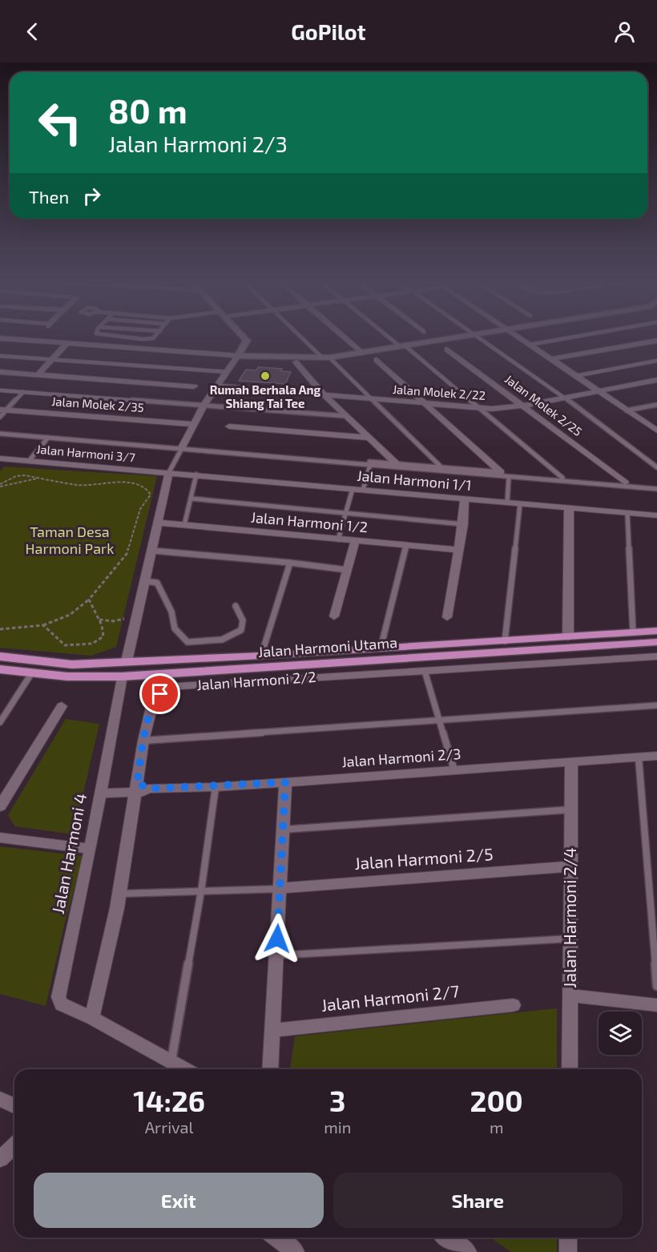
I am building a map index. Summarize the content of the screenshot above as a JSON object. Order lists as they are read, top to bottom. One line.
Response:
{"streets":{"main road":["Jalan Harmoni Utama"],"street":["Jalan Molek 2/22","Jalan Molek 2/35","Jalan Molek 2/25","Jalan Harmoni 3/7","Jalan Harmoni 1/1","Jalan Harmoni 1/2","Jalan Harmoni 2/2","Jalan Harmoni 2/3","Jalan Harmoni 4","Jalan Harmoni 2/5","Jalan Harmoni 2/4","Jalan Harmoni 2/7"]},"crossings":[["Jalan Molek 2/22","Jalan Molek 2/25"],["Jalan Harmoni 3/7","Jalan Harmoni 1/1"],["Jalan Harmoni Utama","Jalan Harmoni 4"],["Jalan Harmoni 2/2","Jalan Harmoni 2/3"],["Jalan Harmoni 2/2","Jalan Harmoni 4"],["Jalan Harmoni 2/3","Jalan Harmoni 4"],["Jalan Harmoni 2/3","Jalan Harmoni 2/4"],["Jalan Harmoni 2/5","Jalan Harmoni 2/4"]],"parks":["Taman Desa Harmoni Park"],"places":["Rumah Berhala Ang Shiang Tai Tee"],"page":{"header":"GoPilot","turn":["80 m","Jalan Harmoni 2/3"],"then":"Then","eta":["14:26","Arrival","3","min","200","m"],"buttons":["Exit","Share"]}}
